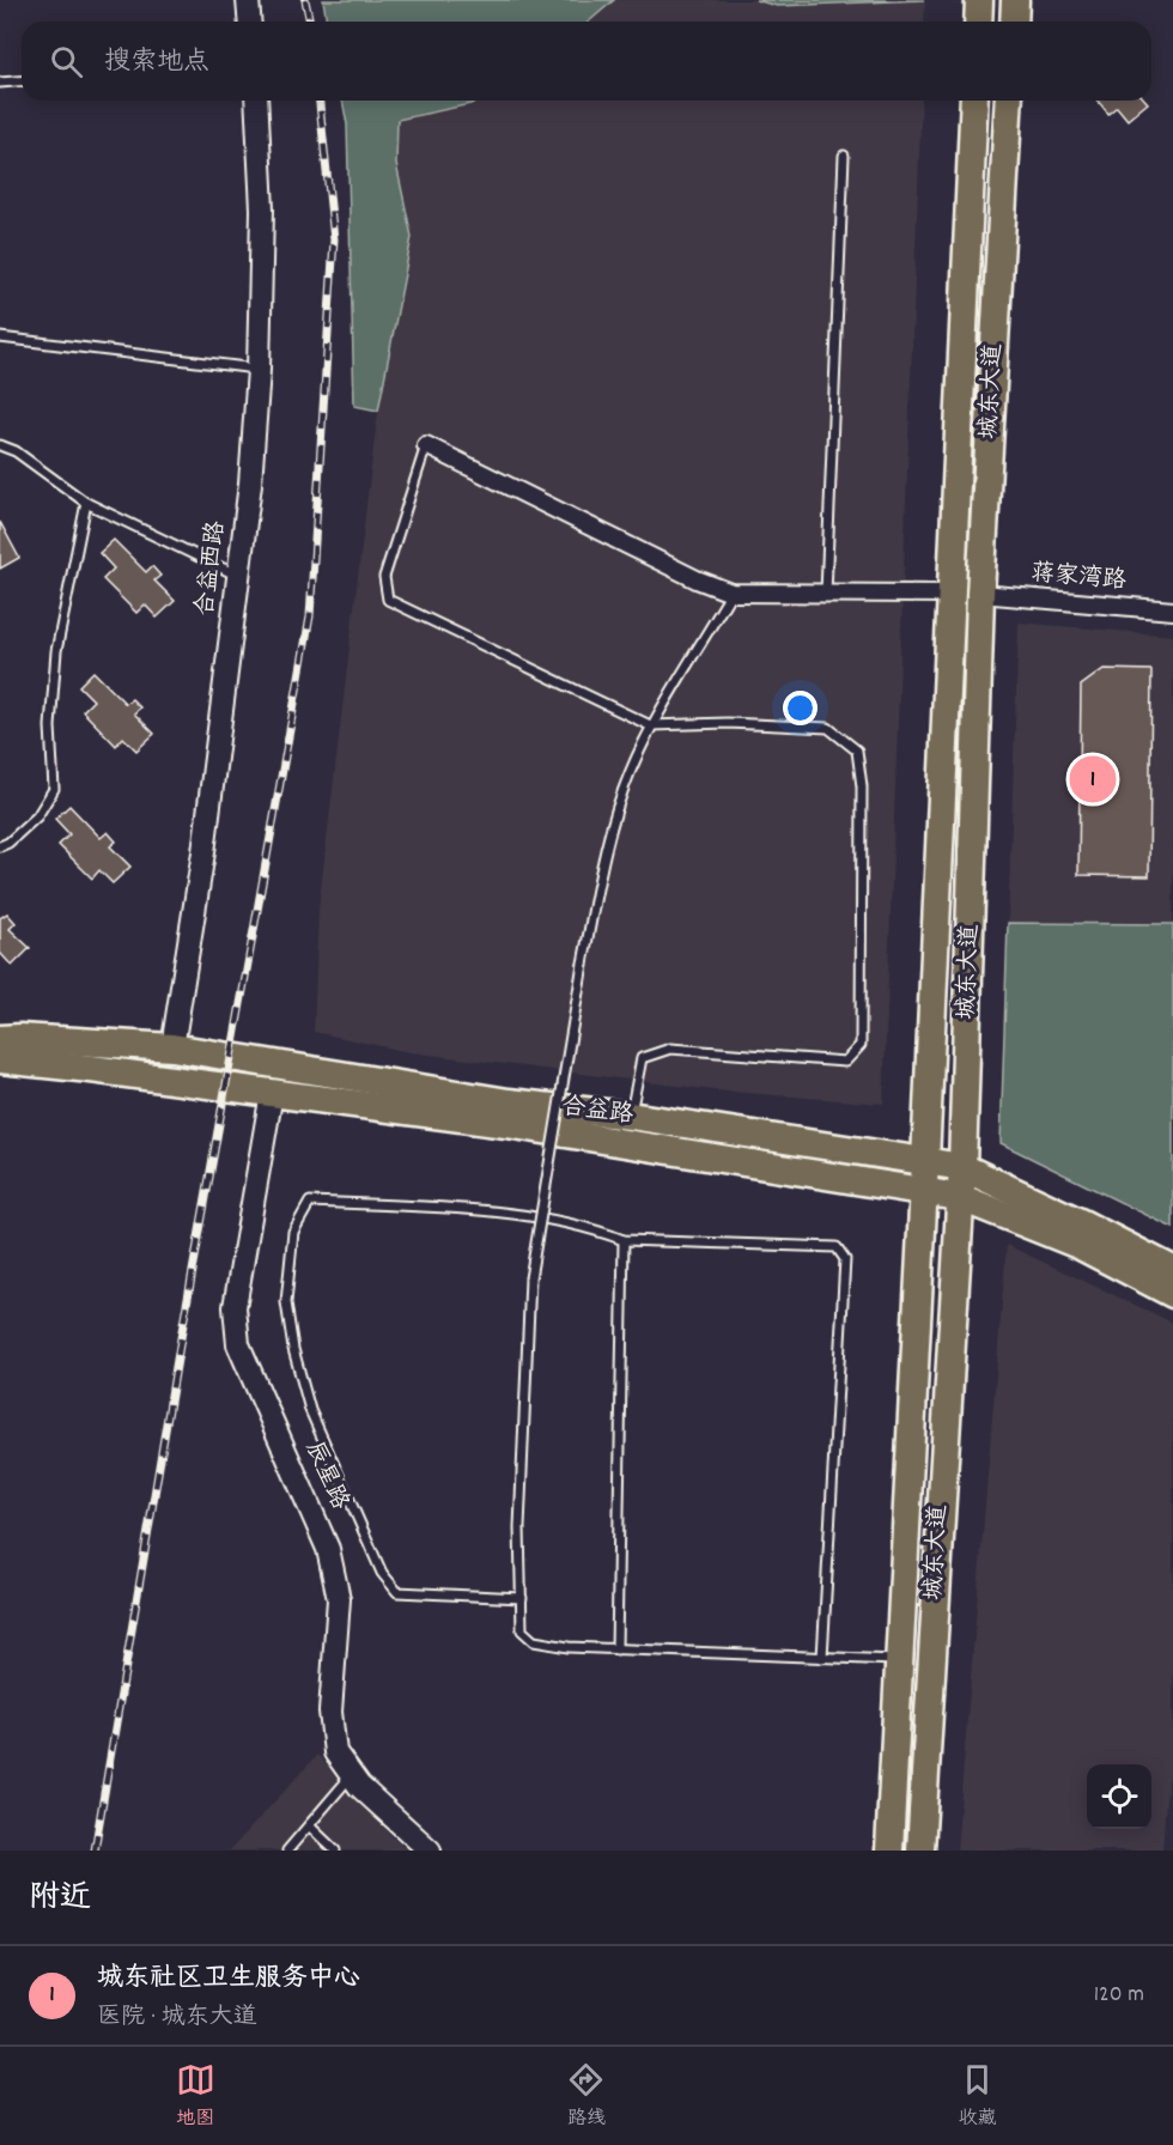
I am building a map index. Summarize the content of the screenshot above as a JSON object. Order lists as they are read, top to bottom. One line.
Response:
{"streets":{"main road":["城东大道","合益路"],"street":["合益西路","蒋家湾路","辰星路"]},"crossings":[["城东大道","蒋家湾路"],["城东大道","合益路"],["合益西路","合益路"],["合益路","辰星路"]],"page":{"search":"搜索地点","pins":"1","heading":"附近","list":[{"mark":"1","name":"城东社区卫生服务中心","note":"医院 · 城东大道","value":"120 m"}],"nav":["地图","路线","收藏"]}}
